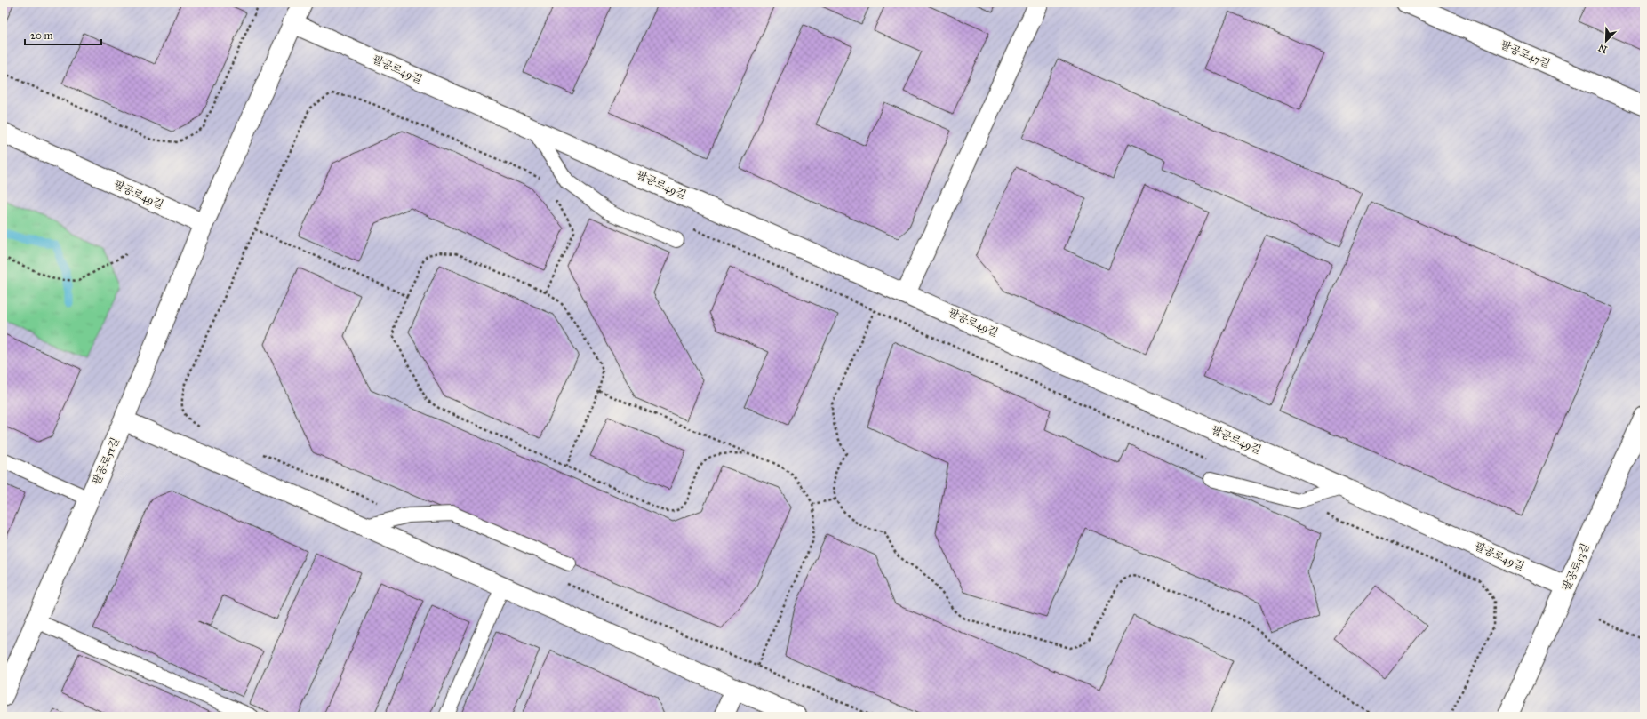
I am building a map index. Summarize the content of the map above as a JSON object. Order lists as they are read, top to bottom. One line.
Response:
{"streets":{"street":["팔공로47길","팔공로49길","팔공로51길","팔공로53길"]},"crossings":[["팔공로49길","팔공로51길"],["팔공로49길","팔공로53길"]],"scale_bar":"20 m","north":"bottom left"}
